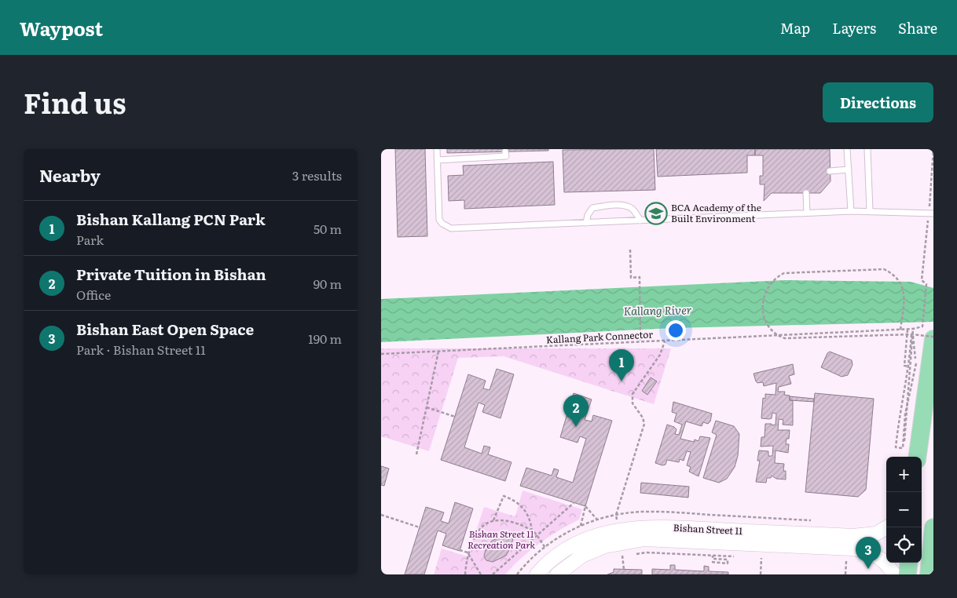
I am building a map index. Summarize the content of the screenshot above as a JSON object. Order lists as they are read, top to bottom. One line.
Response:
{"streets":{"street":["Bishan Street 11"],"path":["Kallang Park Connector"]},"water":["Kallang River"],"parks":["Bishan Street 11 Recreation Park"],"places":{"school or university":["BCA Academy of the Built Environment"]},"page":{"header":"Waypost","nav":["Map","Layers","Share"],"title":"Find us","buttons":"Directions","heading":["Nearby","3 results"],"list":[{"mark":"1","name":"Bishan Kallang PCN Park","note":"Park","value":"50 m"},{"mark":"2","name":"Private Tuition in Bishan","note":"Office","value":"90 m"},{"mark":"3","name":"Bishan East Open Space","note":"Park · Bishan Street 11","value":"190 m"}],"pins":["1","2","3"],"map_buttons":["+","−"]}}
